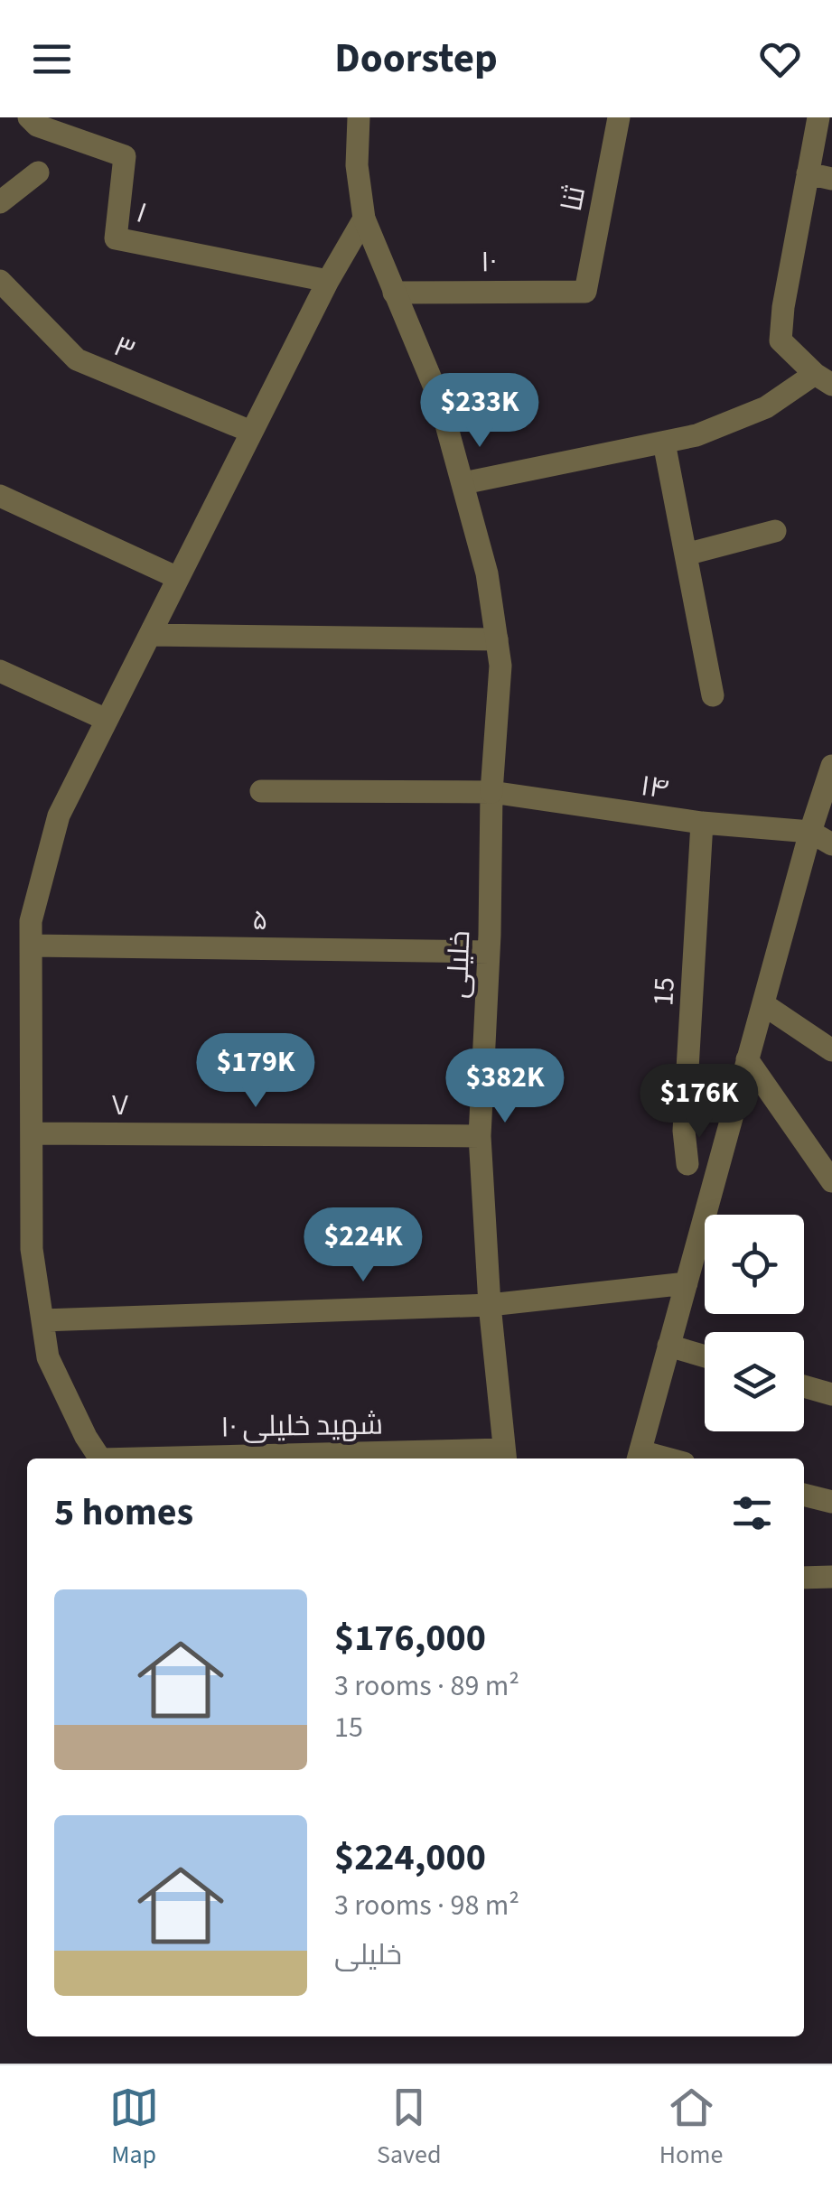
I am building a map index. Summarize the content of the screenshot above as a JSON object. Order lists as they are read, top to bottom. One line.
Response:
{"streets":{"street":["ثنا","۱","۱۰","۳","۱۴","۵","خلیلی","15","۷","شهید خلیلی ۱۰"]},"crossings":[["ثنا","۱۰"],["۱۰","خلیلی"],["۱۴","خلیلی"],["۱۴","15"],["۵","خلیلی"],["خلیلی","۷"],["خلیلی","شهید خلیلی ۱۰"]],"page":{"header":"Doorstep","price":["$233K","$179K","$382K","$176K","$224K"],"heading":"5 homes","list":[{"name":"$176,000","note":"3 rooms · 89 m² · 15"},{"name":"$224,000","note":"3 rooms · 98 m² · خلیلی"}],"tabs":["Map","Saved","Home"]}}
